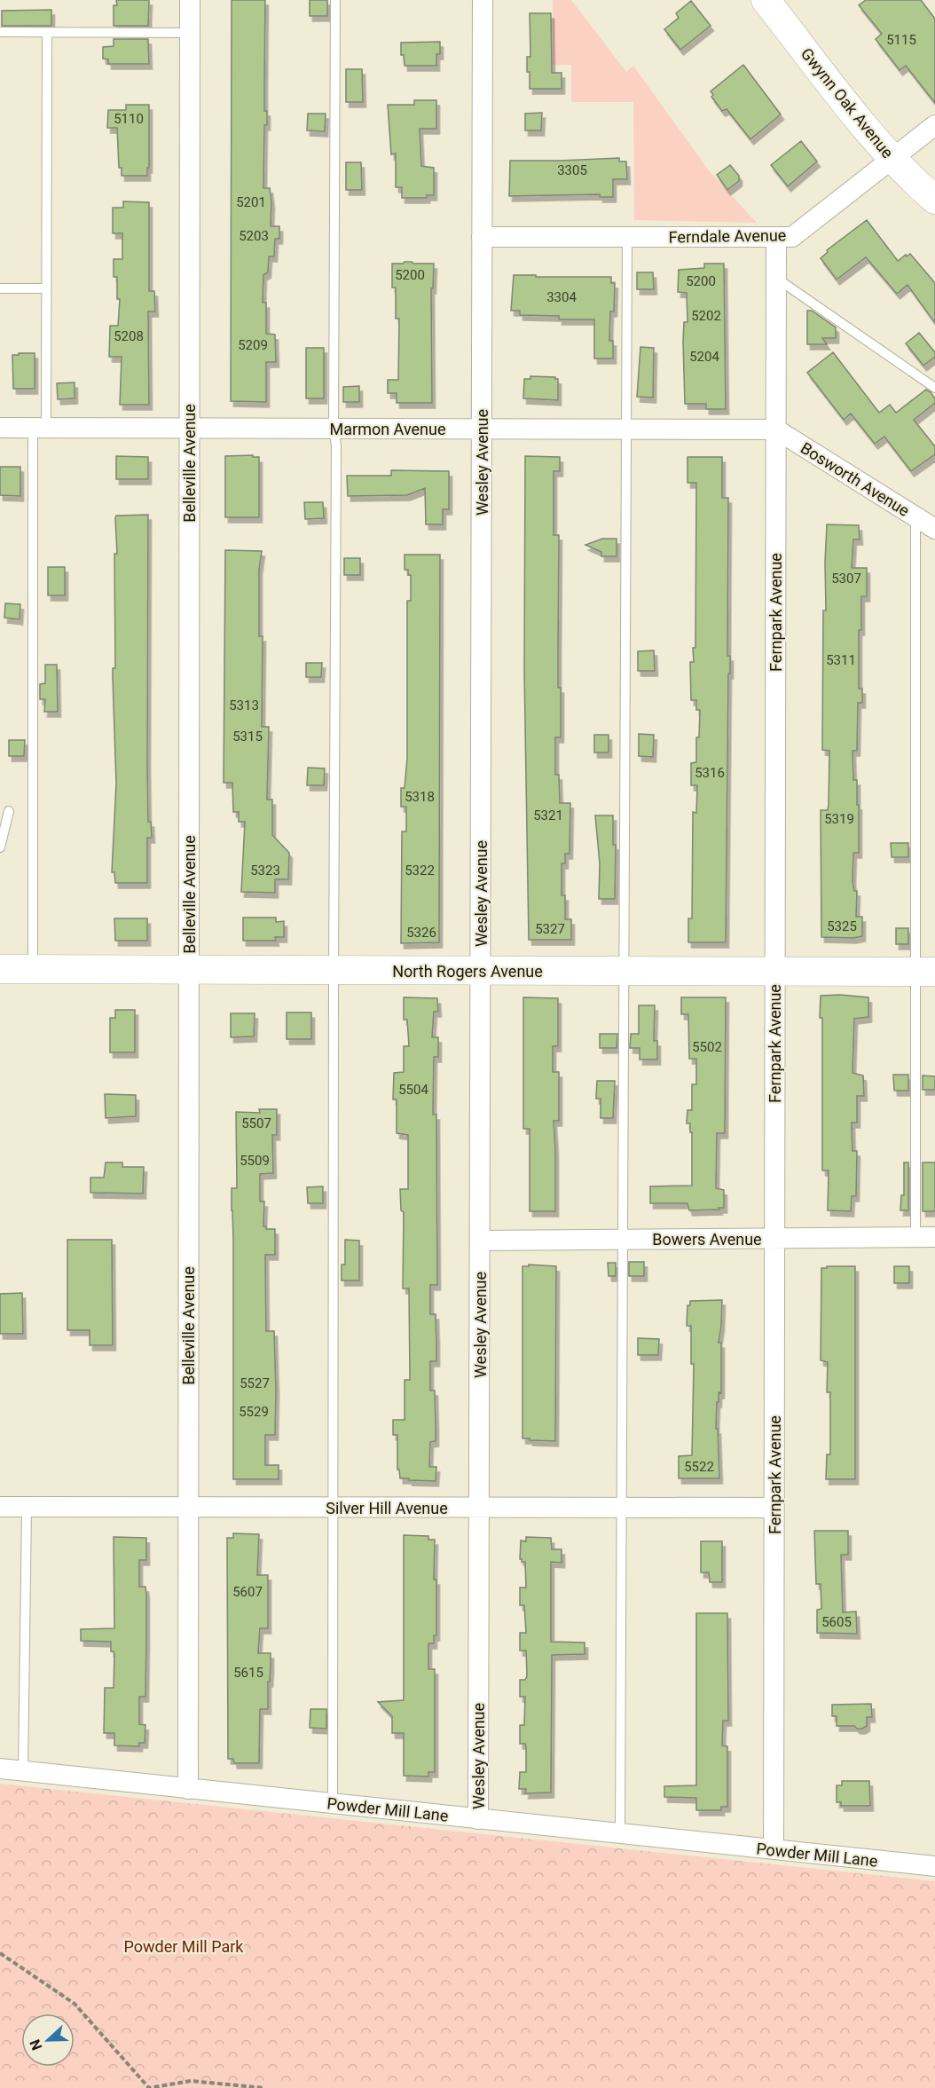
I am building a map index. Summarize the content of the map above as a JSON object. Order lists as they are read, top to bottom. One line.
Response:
{"streets":{"street":["Gwynn Oak Avenue","Ferndale Avenue","Marmon Avenue","Wesley Avenue","Belleville Avenue","Bosworth Avenue","Fernpark Avenue","North Rogers Avenue","Bowers Avenue","Silver Hill Avenue","Powder Mill Lane"]},"crossings":[["Gwynn Oak Avenue","Ferndale Avenue"],["Ferndale Avenue","Wesley Avenue"],["Ferndale Avenue","Fernpark Avenue"],["Marmon Avenue","Wesley Avenue"],["Marmon Avenue","Belleville Avenue"],["Marmon Avenue","Bosworth Avenue"],["Marmon Avenue","Fernpark Avenue"],["Wesley Avenue","North Rogers Avenue"],["Wesley Avenue","Bowers Avenue"],["Wesley Avenue","Silver Hill Avenue"],["Wesley Avenue","Powder Mill Lane"],["Belleville Avenue","North Rogers Avenue"],["Belleville Avenue","Silver Hill Avenue"],["Belleville Avenue","Powder Mill Lane"],["Bosworth Avenue","Fernpark Avenue"],["Fernpark Avenue","North Rogers Avenue"],["Fernpark Avenue","Bowers Avenue"],["Fernpark Avenue","Silver Hill Avenue"],["Fernpark Avenue","Powder Mill Lane"]],"parks":["Powder Mill Park"],"house_numbers":["5115","5110","3305","5201","5203","5200","5200","3304","5202","5208","5209","5204","5307","5311","5313","5315","5316","5318","5321","5319","5323","5322","5325","5327","5326","5502","5504","5507","5509","5527","5529","5522","5607","5605","5615"],"north":"left"}
